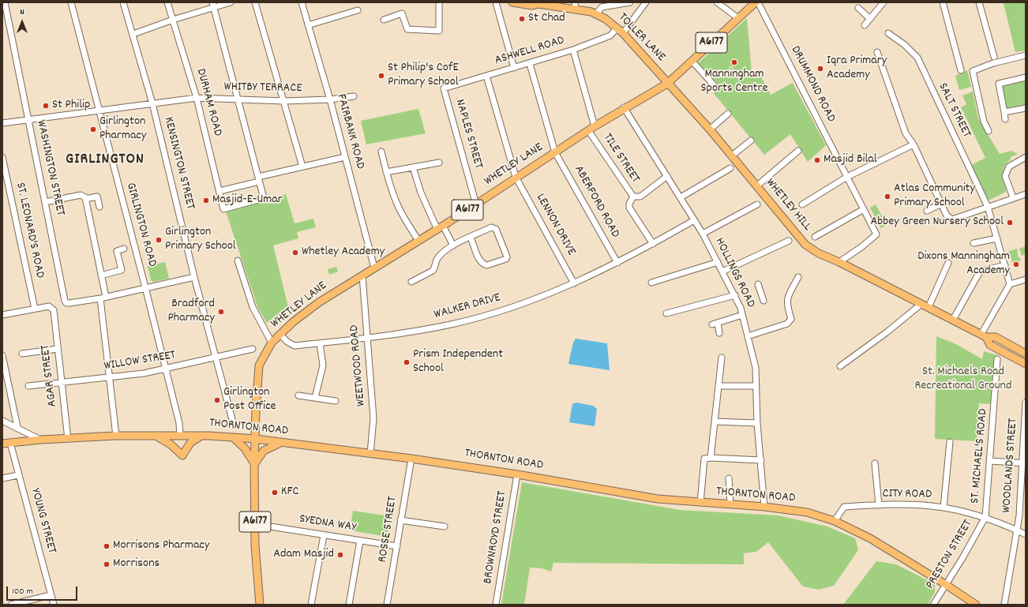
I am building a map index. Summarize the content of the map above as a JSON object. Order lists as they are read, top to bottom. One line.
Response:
{"streets":{"main road":["TOLLER LANE","A6177","WHETLEY LANE","WHETLEY HILL","THORNTON ROAD"],"street":["ASHWELL ROAD","DRUMMOND ROAD","WHITBY TERRACE","DURHAM ROAD","SALT STREET","FAIRBANK ROAD","NAPLES STREET","TILE STREET","KENSINGTON STREET","WASHINGTON STREET","ABERFORD ROAD","GIRLINGTON ROAD","LENNON DRIVE","ST. LEONARD'S ROAD","HOLLINGS ROAD","WALKER DRIVE","WILLOW STREET","WEETWOOD ROAD","AGAR STREET","ST. MICHAEL'S ROAD","WOODLANDS STREET","CITY ROAD","YOUNG STREET","SYEDNA WAY","ROSSE STREET","BROWNROYD STREET","PRESTON STREET"]},"crossings":[["TOLLER LANE","A6177"],["TOLLER LANE","ASHWELL ROAD"],["TOLLER LANE","WHETLEY LANE"],["TOLLER LANE","WHETLEY HILL"],["A6177","DRUMMOND ROAD"],["A6177","WHETLEY LANE"],["A6177","WHETLEY HILL"],["A6177","THORNTON ROAD"],["A6177","SYEDNA WAY"],["ASHWELL ROAD","NAPLES STREET"],["ASHWELL ROAD","TILE STREET"],["ASHWELL ROAD","ABERFORD ROAD"],["ASHWELL ROAD","LENNON DRIVE"],["DRUMMOND ROAD","WHETLEY HILL"],["WHITBY TERRACE","DURHAM ROAD"],["WHITBY TERRACE","FAIRBANK ROAD"],["WHITBY TERRACE","KENSINGTON STREET"],["WHITBY TERRACE","WASHINGTON STREET"],["WHITBY TERRACE","GIRLINGTON ROAD"],["FAIRBANK ROAD","WHETLEY LANE"],["NAPLES STREET","WHETLEY LANE"],["TILE STREET","WHETLEY LANE"],["TILE STREET","HOLLINGS ROAD"],["KENSINGTON STREET","WILLOW STREET"],["WHETLEY LANE","ABERFORD ROAD"],["WHETLEY LANE","WHETLEY HILL"],["WHETLEY LANE","LENNON DRIVE"],["WHETLEY LANE","HOLLINGS ROAD"],["WHETLEY LANE","WALKER DRIVE"],["WHETLEY LANE","WEETWOOD ROAD"],["WHETLEY LANE","THORNTON ROAD"],["ABERFORD ROAD","WALKER DRIVE"],["GIRLINGTON ROAD","WILLOW STREET"],["GIRLINGTON ROAD","THORNTON ROAD"],["LENNON DRIVE","WALKER DRIVE"],["ST. LEONARD'S ROAD","AGAR STREET"],["HOLLINGS ROAD","WALKER DRIVE"],["HOLLINGS ROAD","THORNTON ROAD"],["WALKER DRIVE","WEETWOOD ROAD"],["WILLOW STREET","AGAR STREET"],["WEETWOOD ROAD","THORNTON ROAD"],["AGAR STREET","THORNTON ROAD"],["THORNTON ROAD","CITY ROAD"],["THORNTON ROAD","YOUNG STREET"],["THORNTON ROAD","ROSSE STREET"],["THORNTON ROAD","BROWNROYD STREET"],["THORNTON ROAD","PRESTON STREET"],["ST. MICHAEL'S ROAD","CITY ROAD"],["ST. MICHAEL'S ROAD","PRESTON STREET"],["WOODLANDS STREET","CITY ROAD"],["CITY ROAD","PRESTON STREET"],["SYEDNA WAY","ROSSE STREET"]],"districts":["GIRLINGTON"],"parks":["St. Michaels Road Recreational Ground"],"places":["St Chad","Manningham Sports Centre","Iqra Primary Academy","St Philip's CofE Primary School","St Philip","Girlington Pharmacy","Masjid Bilal","Atlas Community Primary School","Masjid-E-Umar","Abbey Green Nursery School","Girlington Primary School","Whetley Academy","Dixons Manningham Academy","Bradford Pharmacy","Prism Independent School","Girlington Post Office","KFC","Morrisons Pharmacy","Adam Masjid","Morrisons"],"scale_bar":"100 m","north":"top"}
